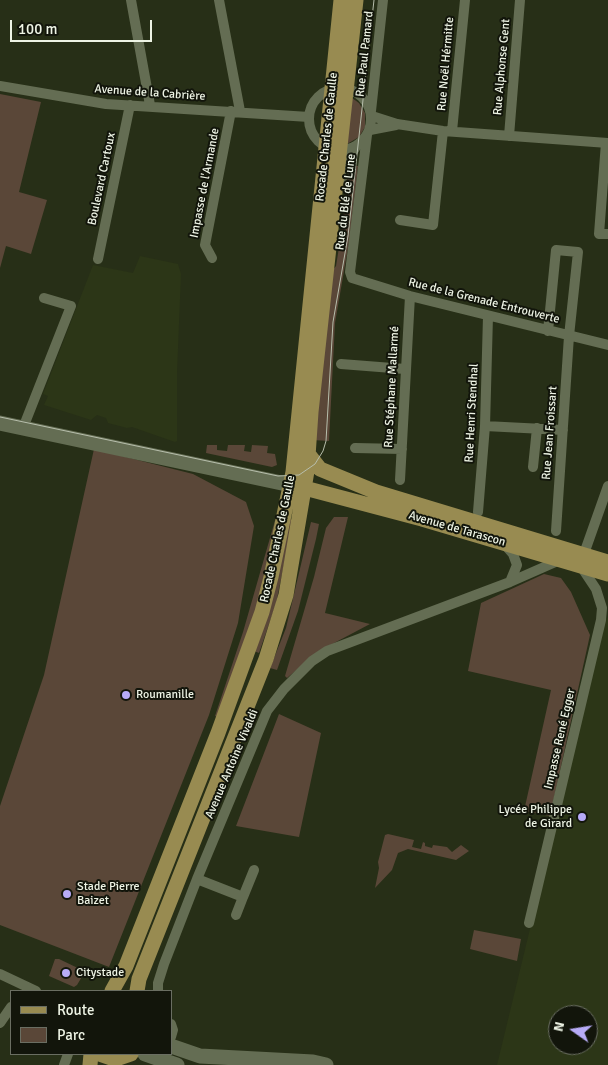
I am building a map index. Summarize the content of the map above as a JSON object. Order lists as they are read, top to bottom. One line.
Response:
{"streets":{"main road":["Rocade Charles de Gaulle","Avenue de Tarascon"],"street":["Rue Paul Pamard","Rue Noël Hérmitte","Rue Alphonse Gent","Avenue de la Cabrière","Boulevard Cartoux","Impasse de l'Armande","Rue du Blé de Lune","Rue de la Grenade Entrouverte","Rue Stéphane Mallarmé","Rue Henri Stendhal","Rue Jean Froissart","Impasse René Egger","Avenue Antoine Vivaldi"]},"crossings":[["Rue Paul Pamard","Rue du Blé de Lune"],["Avenue de la Cabrière","Boulevard Cartoux"],["Avenue de la Cabrière","Impasse de l'Armande"],["Rocade Charles de Gaulle","Avenue de Tarascon"],["Rue du Blé de Lune","Rue de la Grenade Entrouverte"],["Rue de la Grenade Entrouverte","Rue Stéphane Mallarmé"],["Rue de la Grenade Entrouverte","Rue Henri Stendhal"],["Rue de la Grenade Entrouverte","Rue Jean Froissart"],["Avenue de Tarascon","Impasse René Egger"],["Avenue de Tarascon","Avenue Antoine Vivaldi"]],"places":["Roumanille","Lycée Philippe de Girard","Stade Pierre Baizet","Citystade"],"legend":["Route","Parc"],"scale_bar":"100 m","north":"left"}
